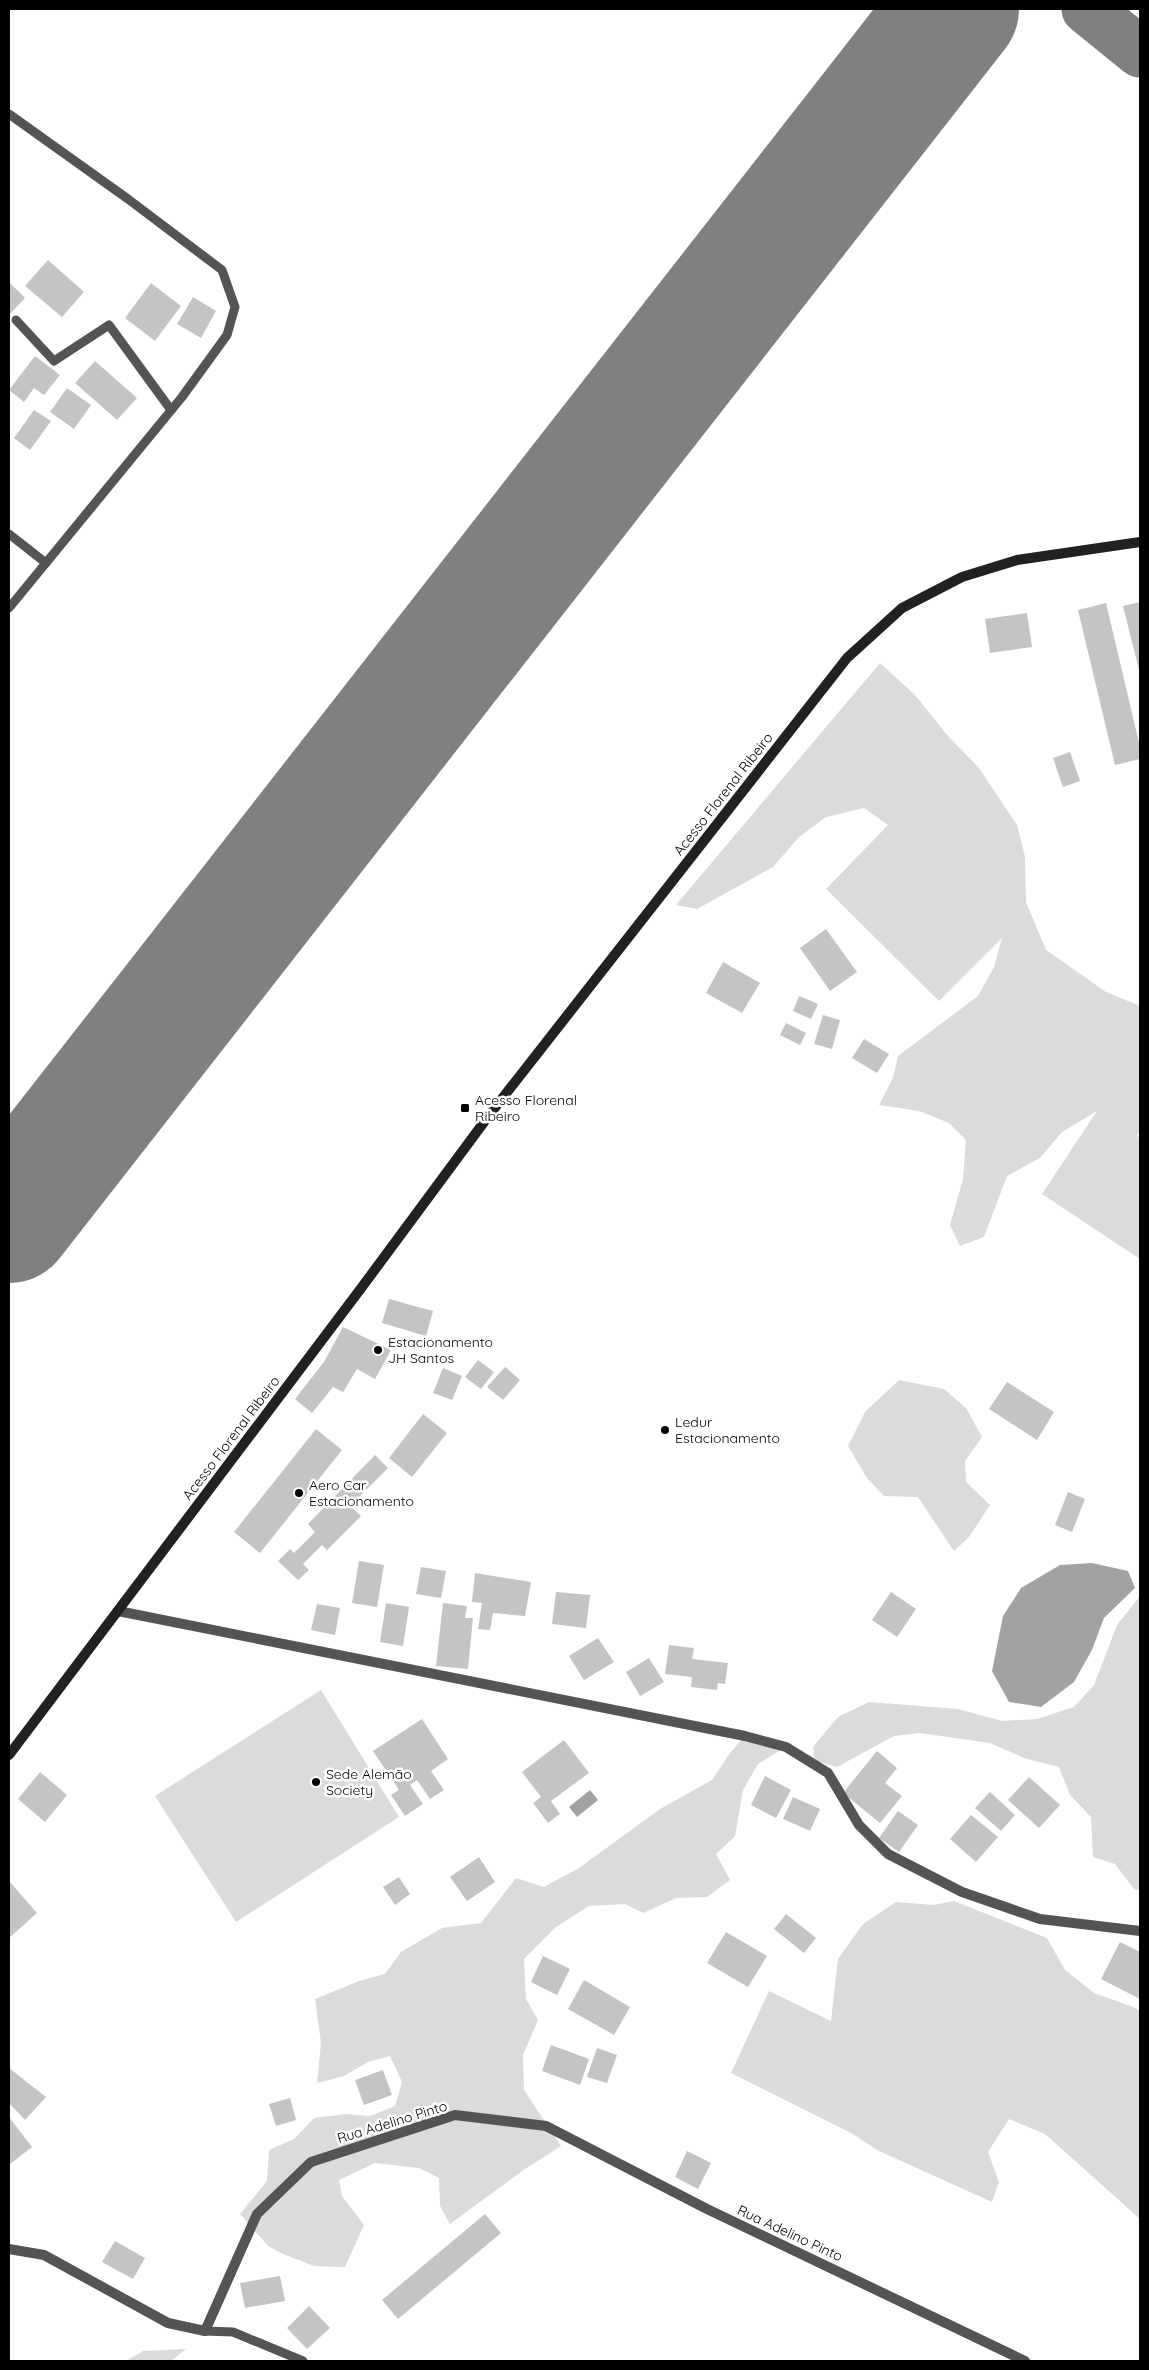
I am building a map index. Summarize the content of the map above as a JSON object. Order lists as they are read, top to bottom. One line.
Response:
{"streets":{"street":["Acesso Florenal Ribeiro","Rua Adelino Pinto"]},"places":{"transit":["Acesso Florenal Ribeiro"],"other":["Estacionamento JH Santos","Ledur Estacionamento","Aero Car Estacionamento","Sede Alemão Society"]}}
